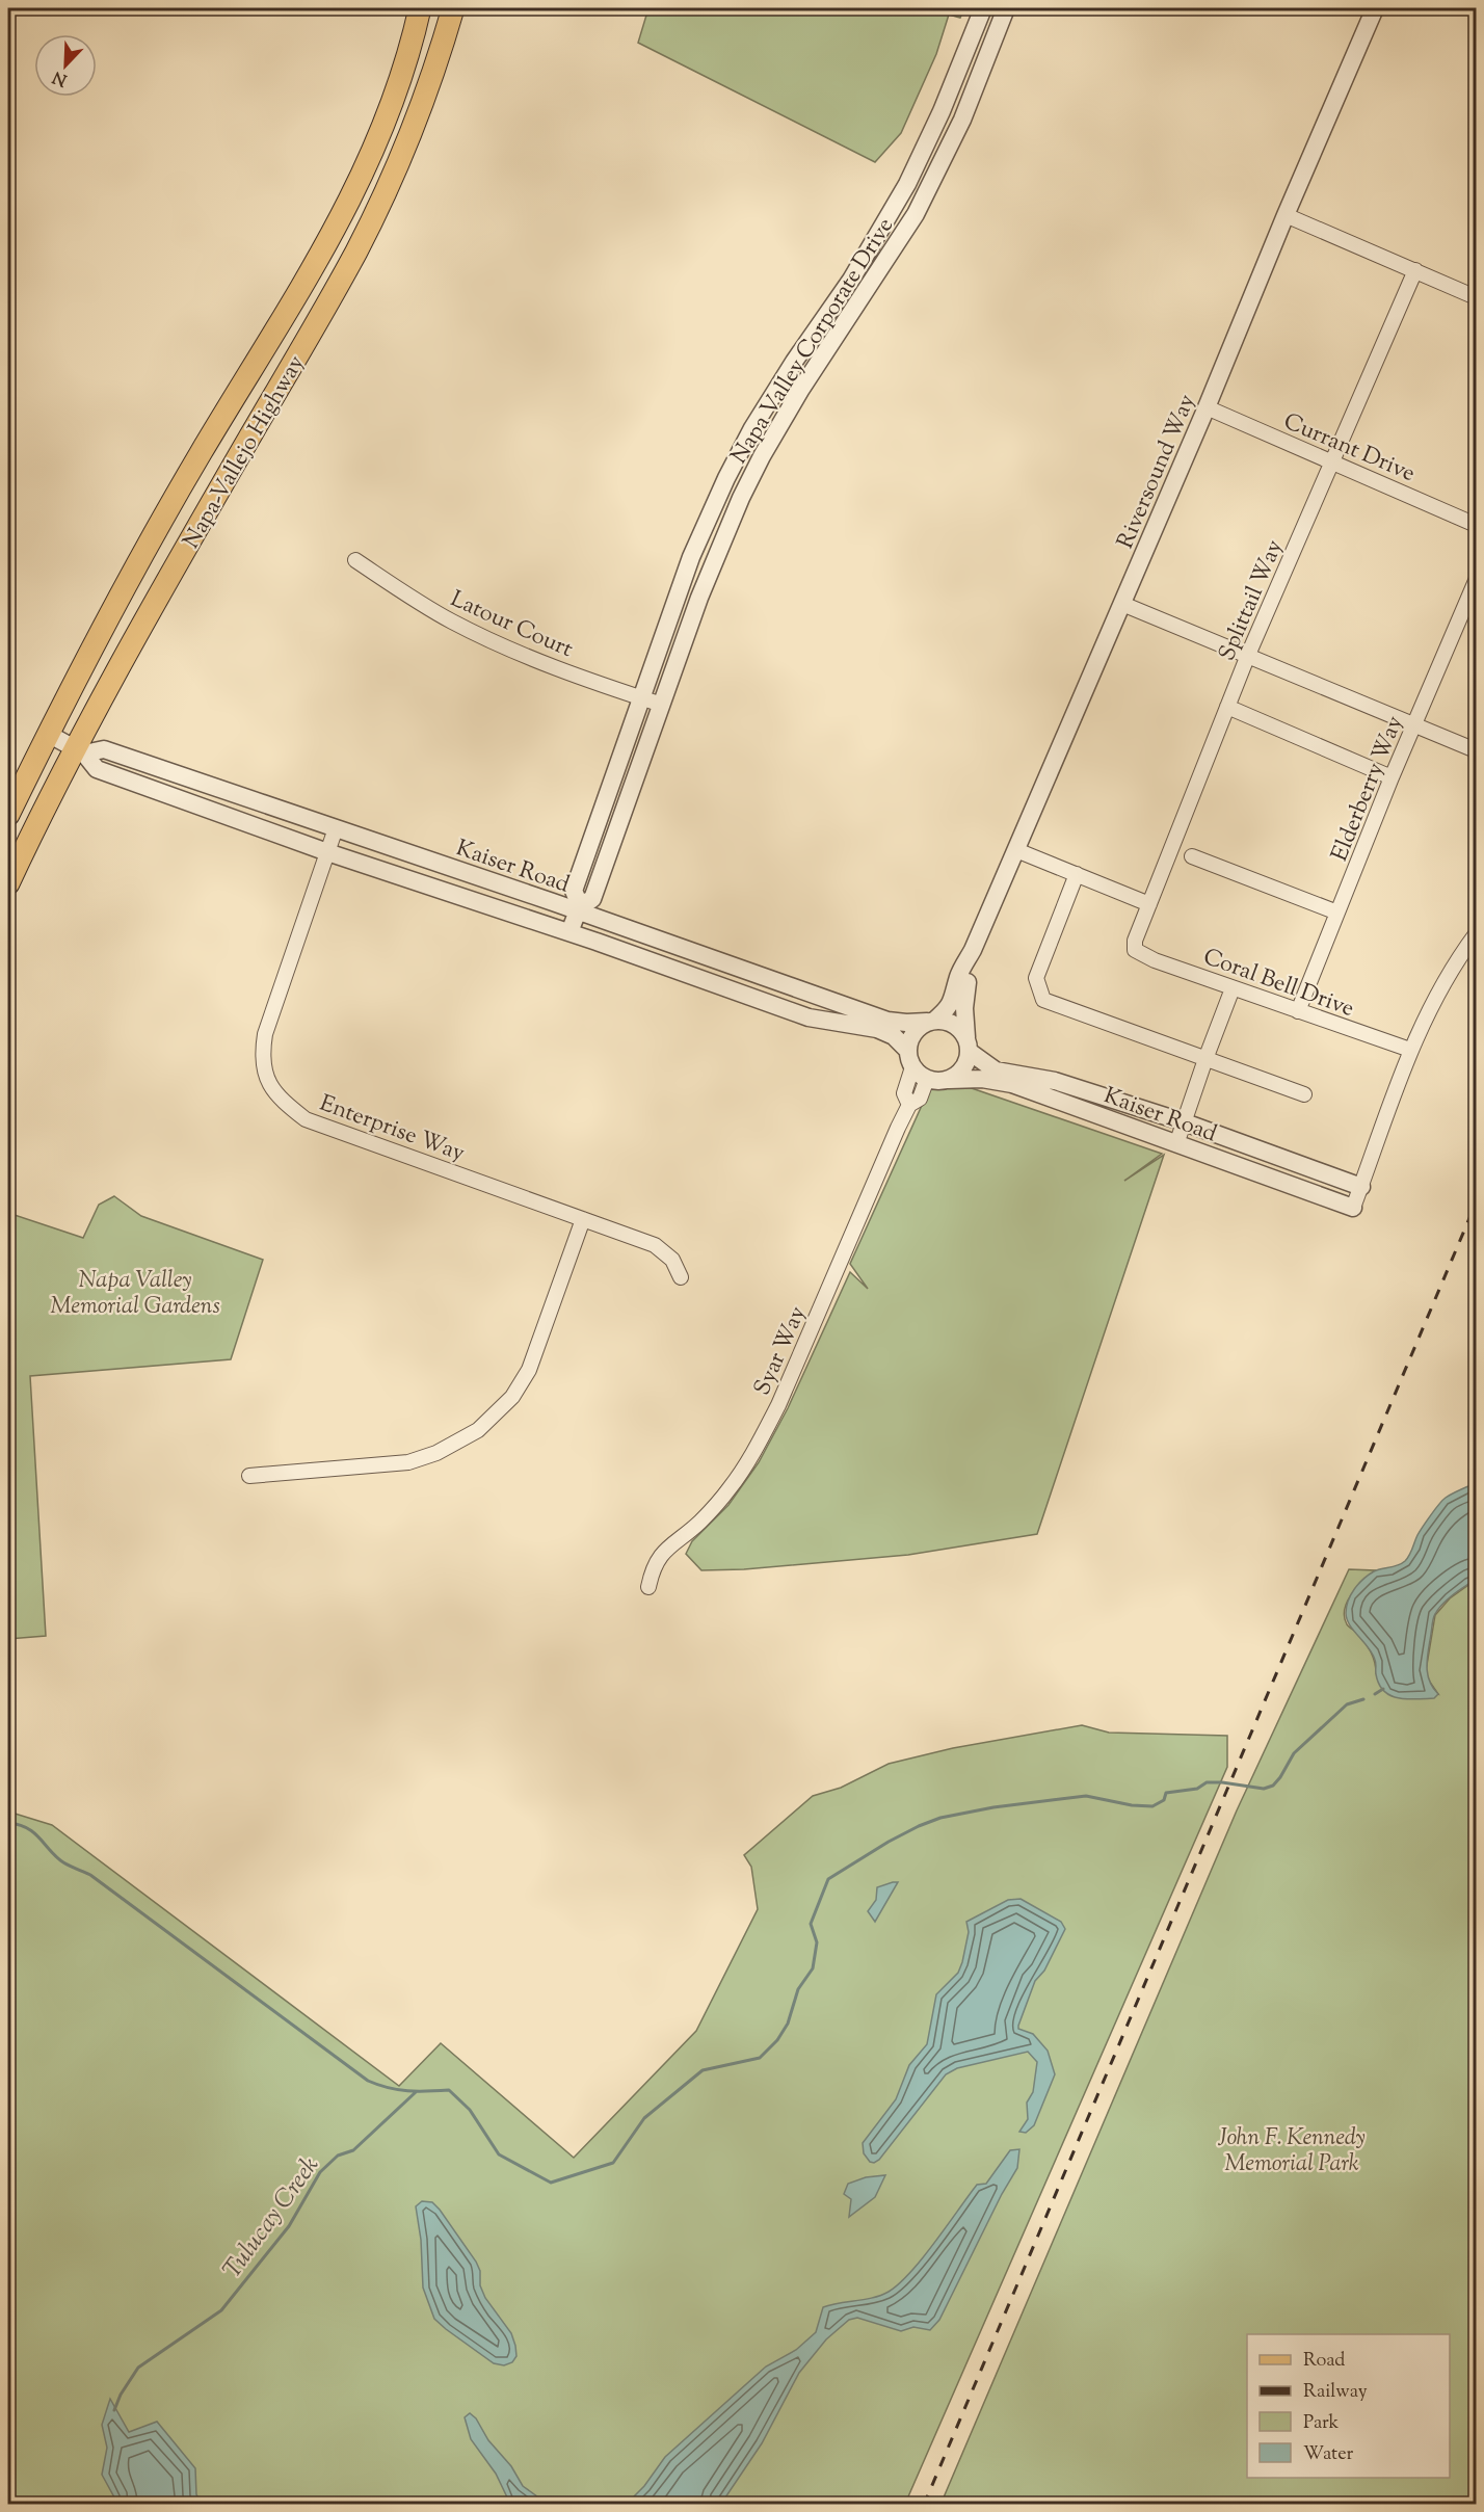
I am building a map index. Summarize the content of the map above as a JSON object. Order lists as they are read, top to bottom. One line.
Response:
{"streets":{"main road":["Napa-Vallejo Highway"],"street":["Napa Valley Corporate Drive","Currant Drive","Riversound Way","Splittail Way","Latour Court","Elderberry Way","Kaiser Road","Coral Bell Drive","Enterprise Way","Syar Way"]},"crossings":[["Napa Valley Corporate Drive","Latour Court"],["Napa Valley Corporate Drive","Kaiser Road"],["Currant Drive","Riversound Way"],["Currant Drive","Splittail Way"],["Napa-Vallejo Highway","Kaiser Road"],["Riversound Way","Kaiser Road"],["Riversound Way","Syar Way"],["Splittail Way","Coral Bell Drive"],["Elderberry Way","Coral Bell Drive"],["Kaiser Road","Enterprise Way"],["Kaiser Road","Syar Way"]],"water":["Tulucay Creek"],"parks":["Napa Valley Memorial Gardens","John F. Kennedy Memorial Park"],"legend":["Road","Railway","Park","Water"],"north":"bottom left"}
